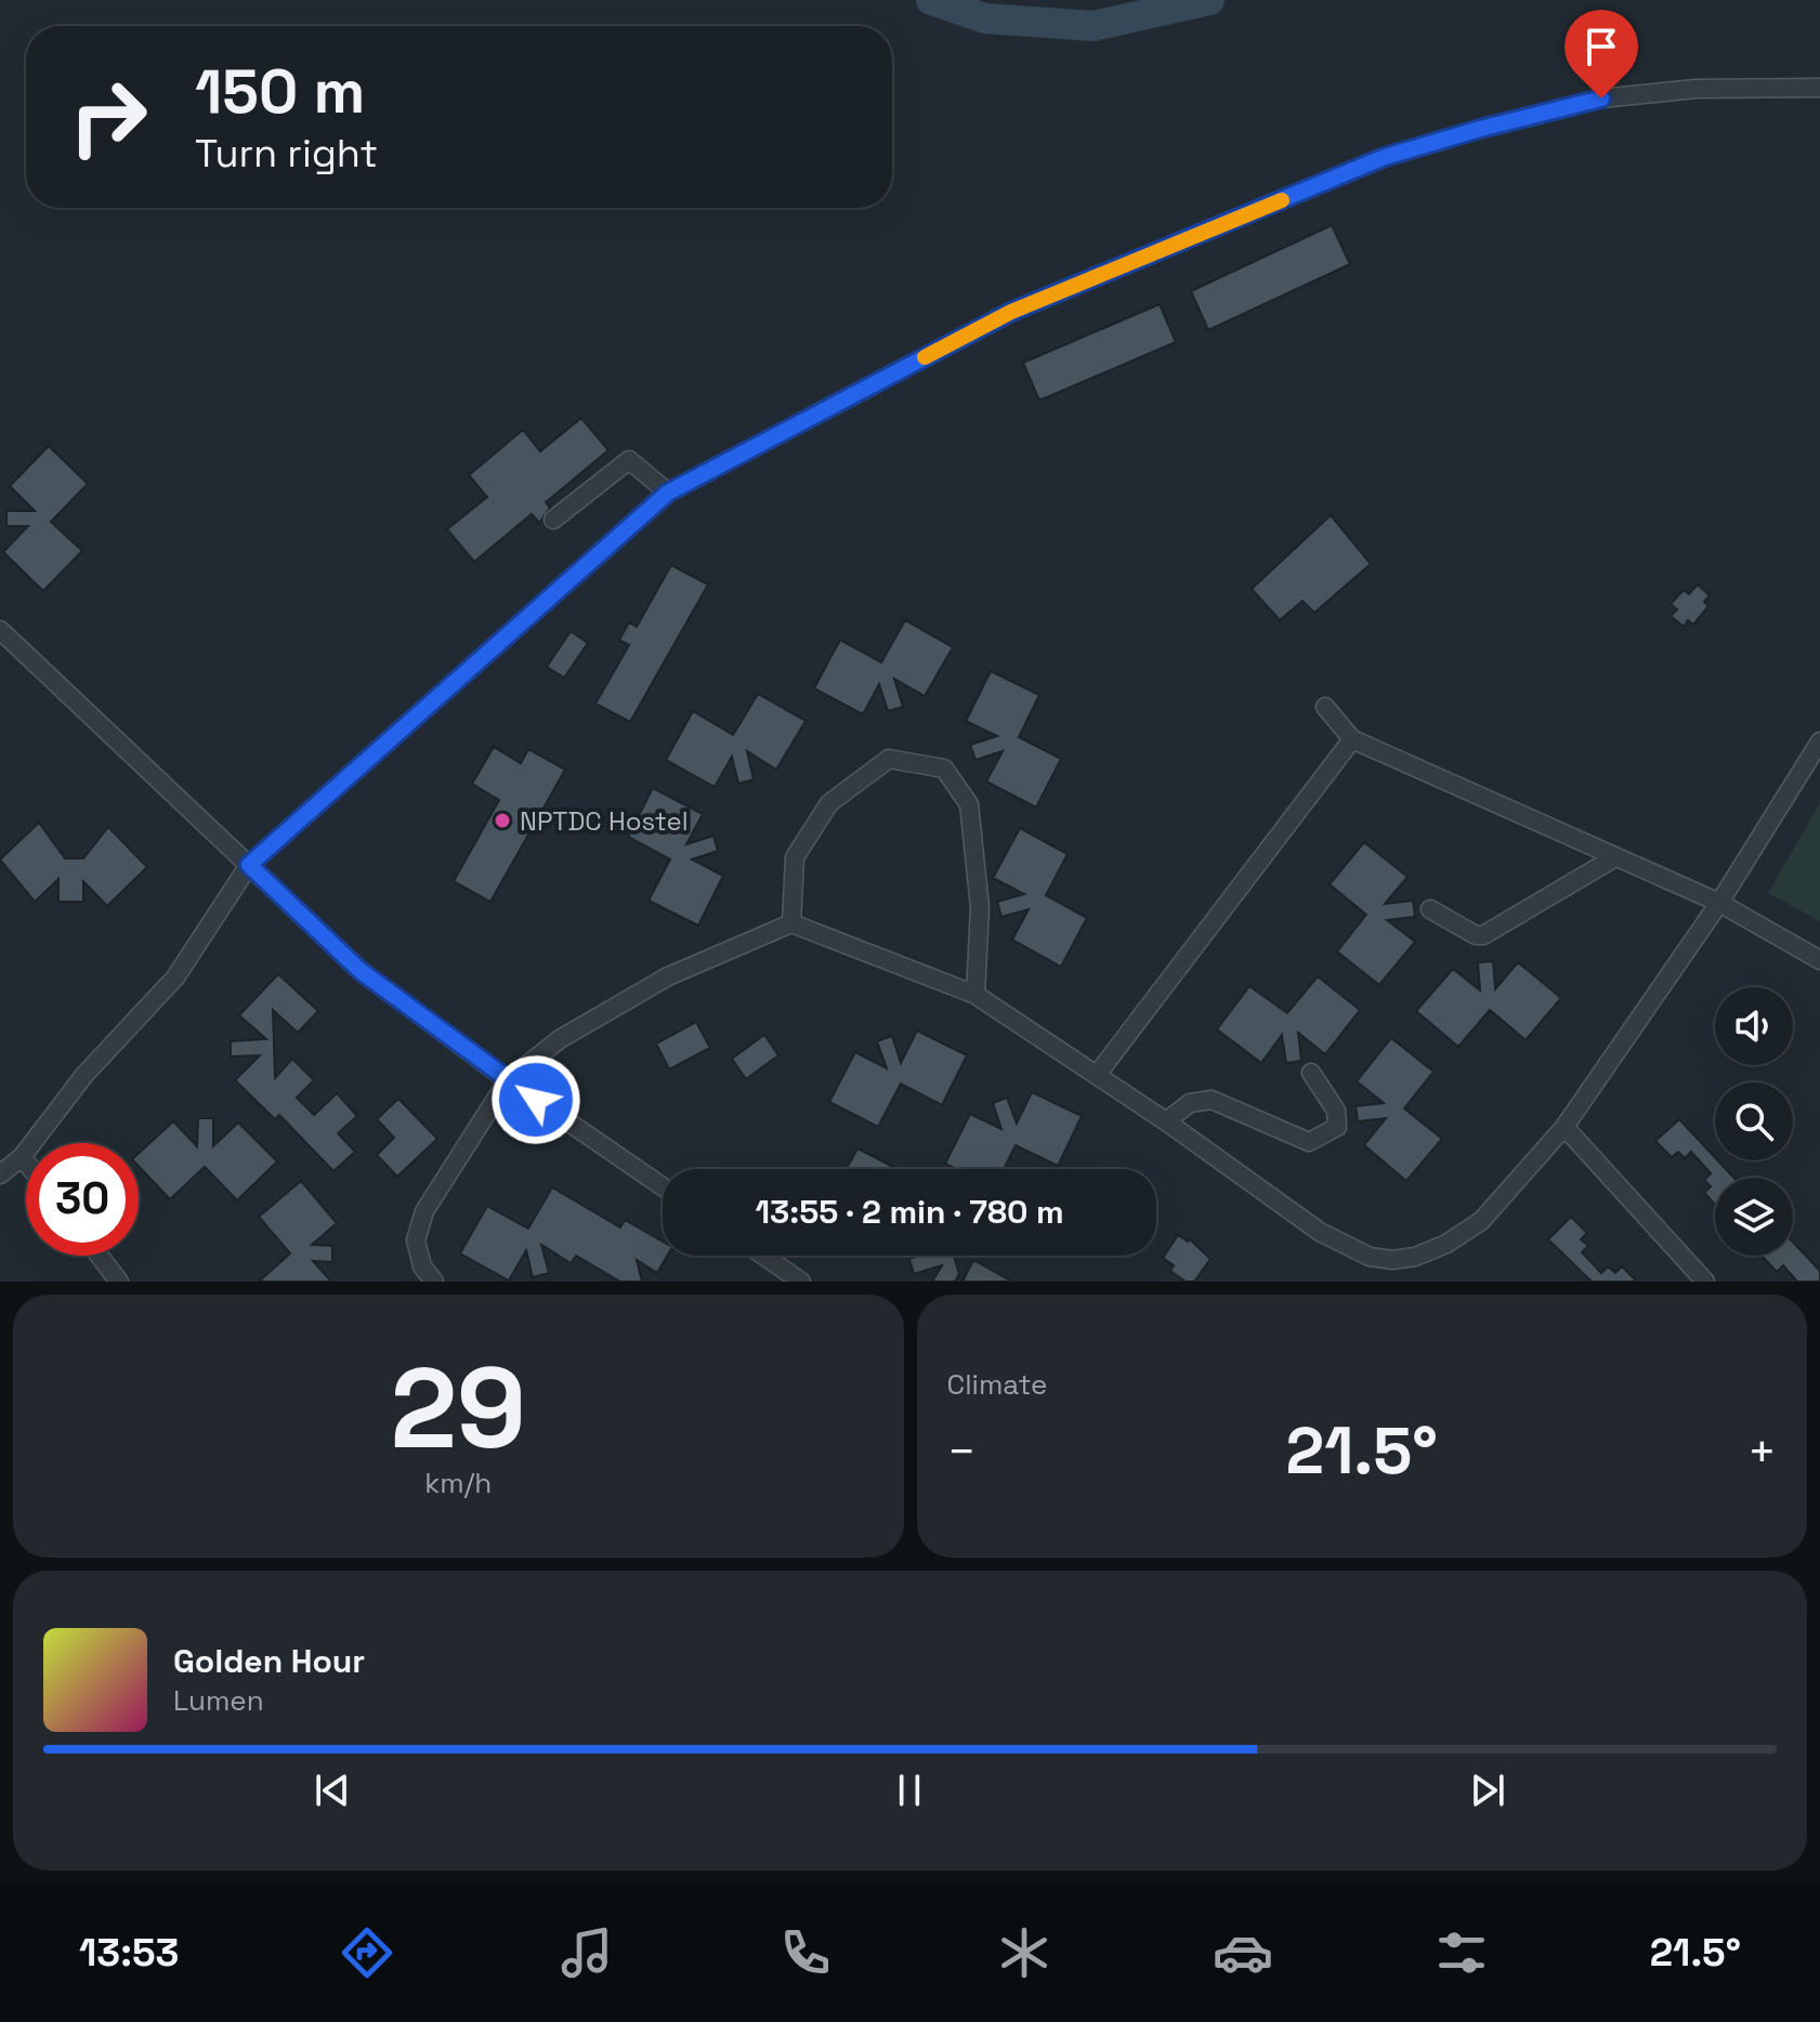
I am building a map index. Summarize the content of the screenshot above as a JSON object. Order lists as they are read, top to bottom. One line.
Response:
{"places":["NPTDC Hostel"],"page":{"turn":["150 m","Turn right"],"limit":"30","trip":"13:55 · 2 min · 780 m","tile":[["29","km/h"],"Climate"],"heat":["−","21.5°","+"],"song":["Golden Hour","Lumen"],"tabs":["13:53","21.5°"]}}
